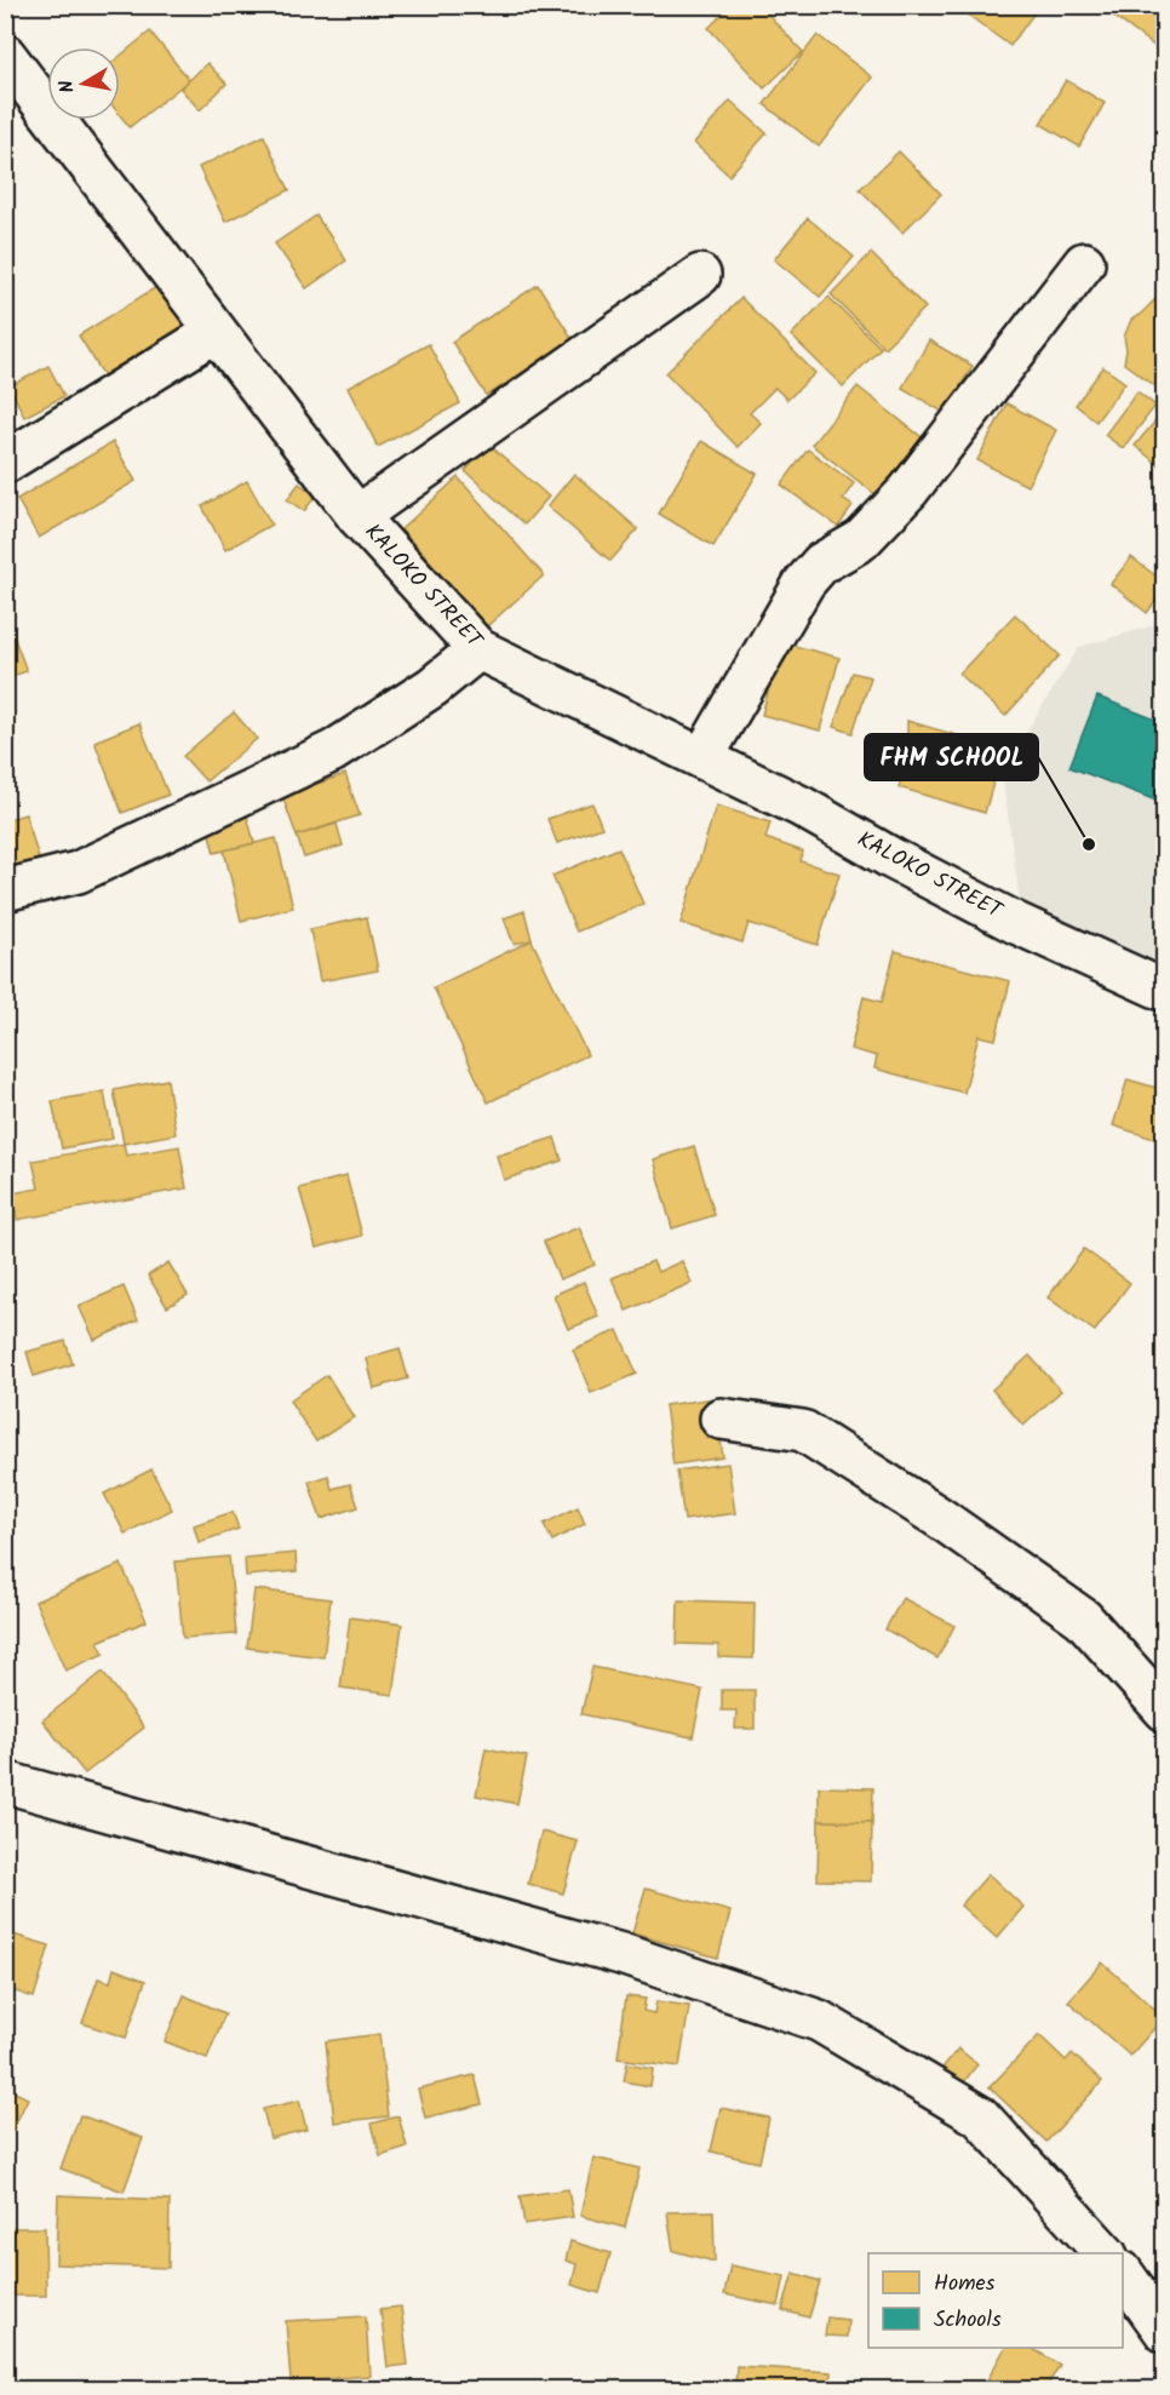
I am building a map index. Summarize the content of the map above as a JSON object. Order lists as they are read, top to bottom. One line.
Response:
{"streets":{"street":["KALOKO STREET"]},"places":["FHM SCHOOL"],"legend":["Homes","Schools"],"north":"left"}
